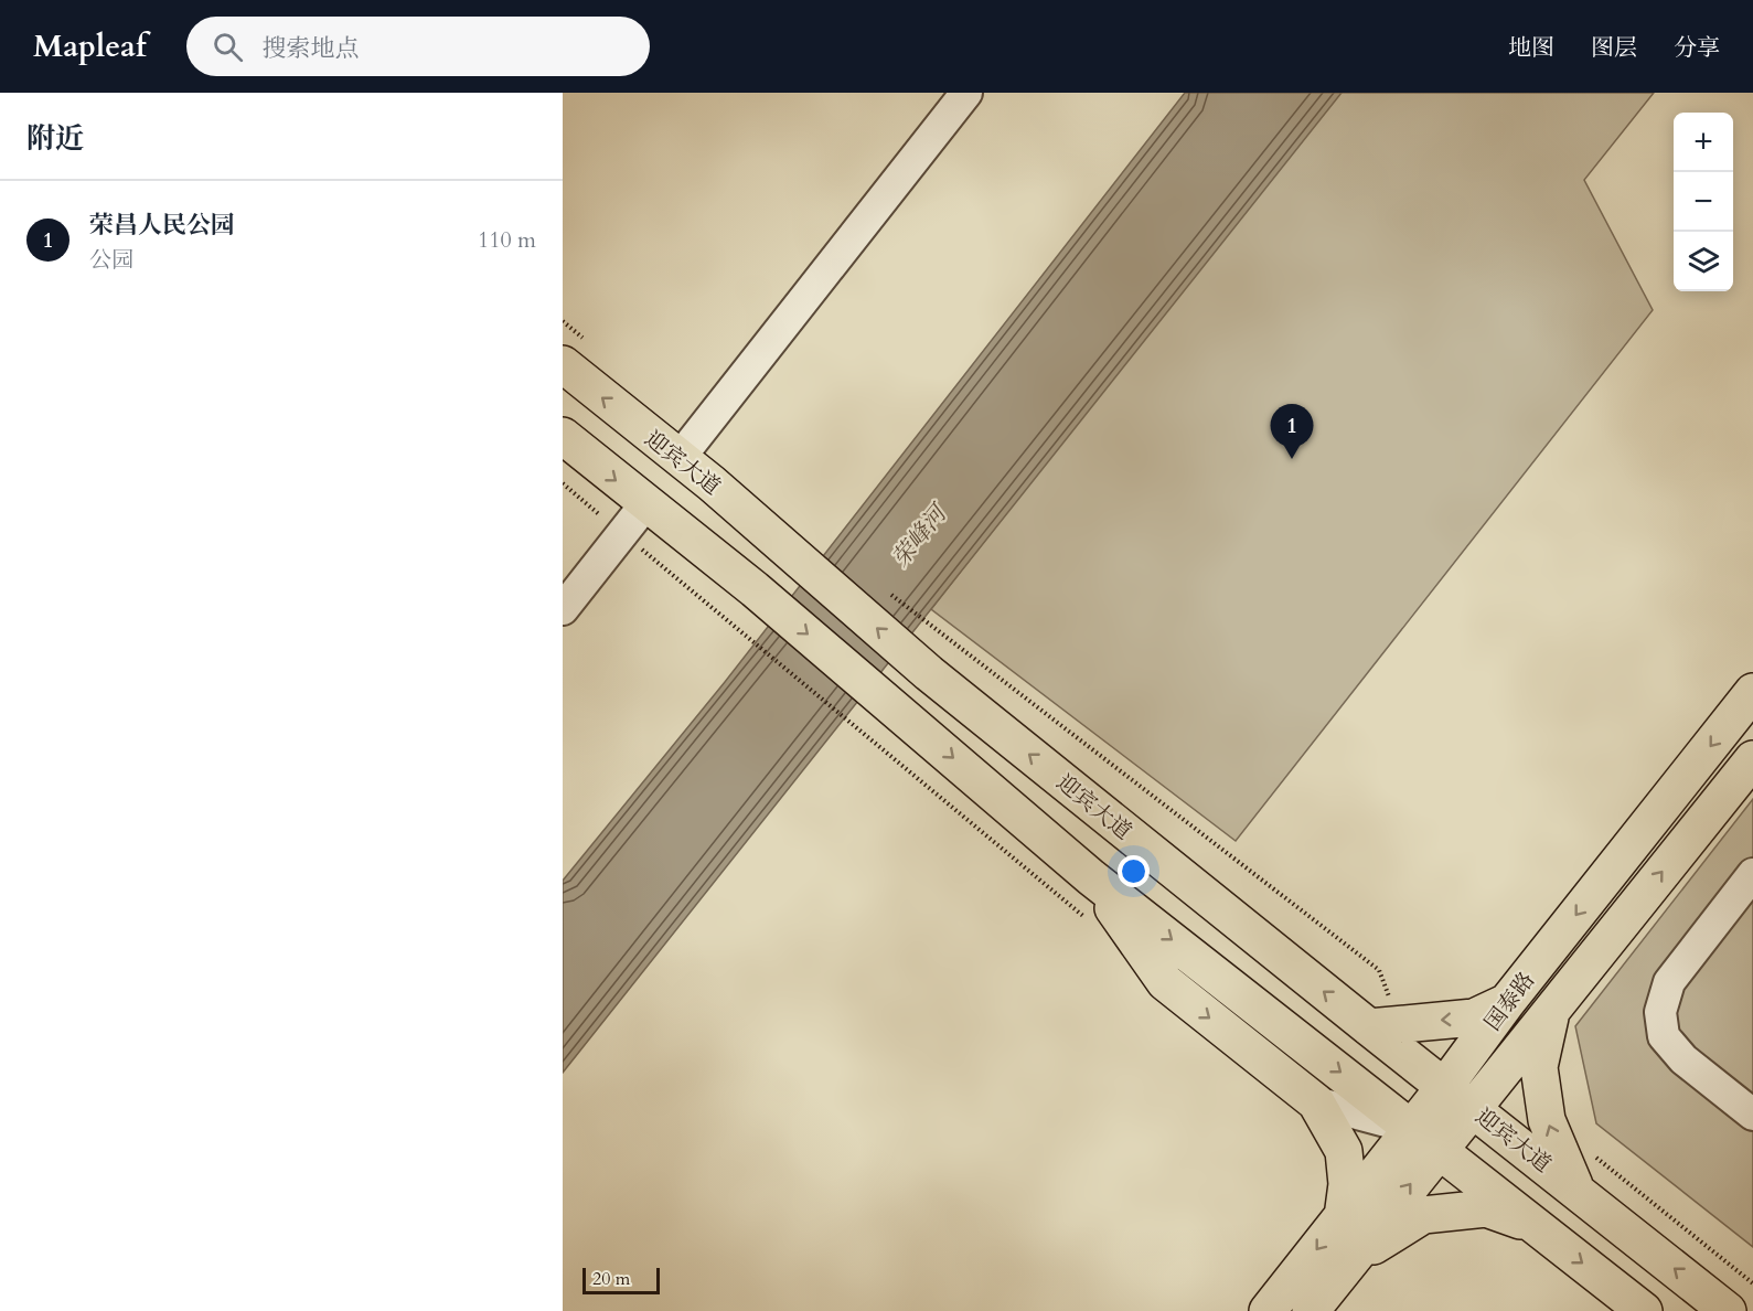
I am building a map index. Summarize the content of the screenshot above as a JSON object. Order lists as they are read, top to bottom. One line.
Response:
{"streets":{"main road":["迎宾大道","国泰路"]},"crossings":[["迎宾大道","国泰路"]],"water":["荣峰河"],"scale_bar":"20 m","page":{"header":"Mapleaf","search":"搜索地点","nav":["地图","图层","分享"],"heading":"附近","map_buttons":["+","−"],"list":[{"mark":"1","name":"荣昌人民公园","note":"公园","value":"110 m"}],"pins":"1","scale":"20 m"}}
